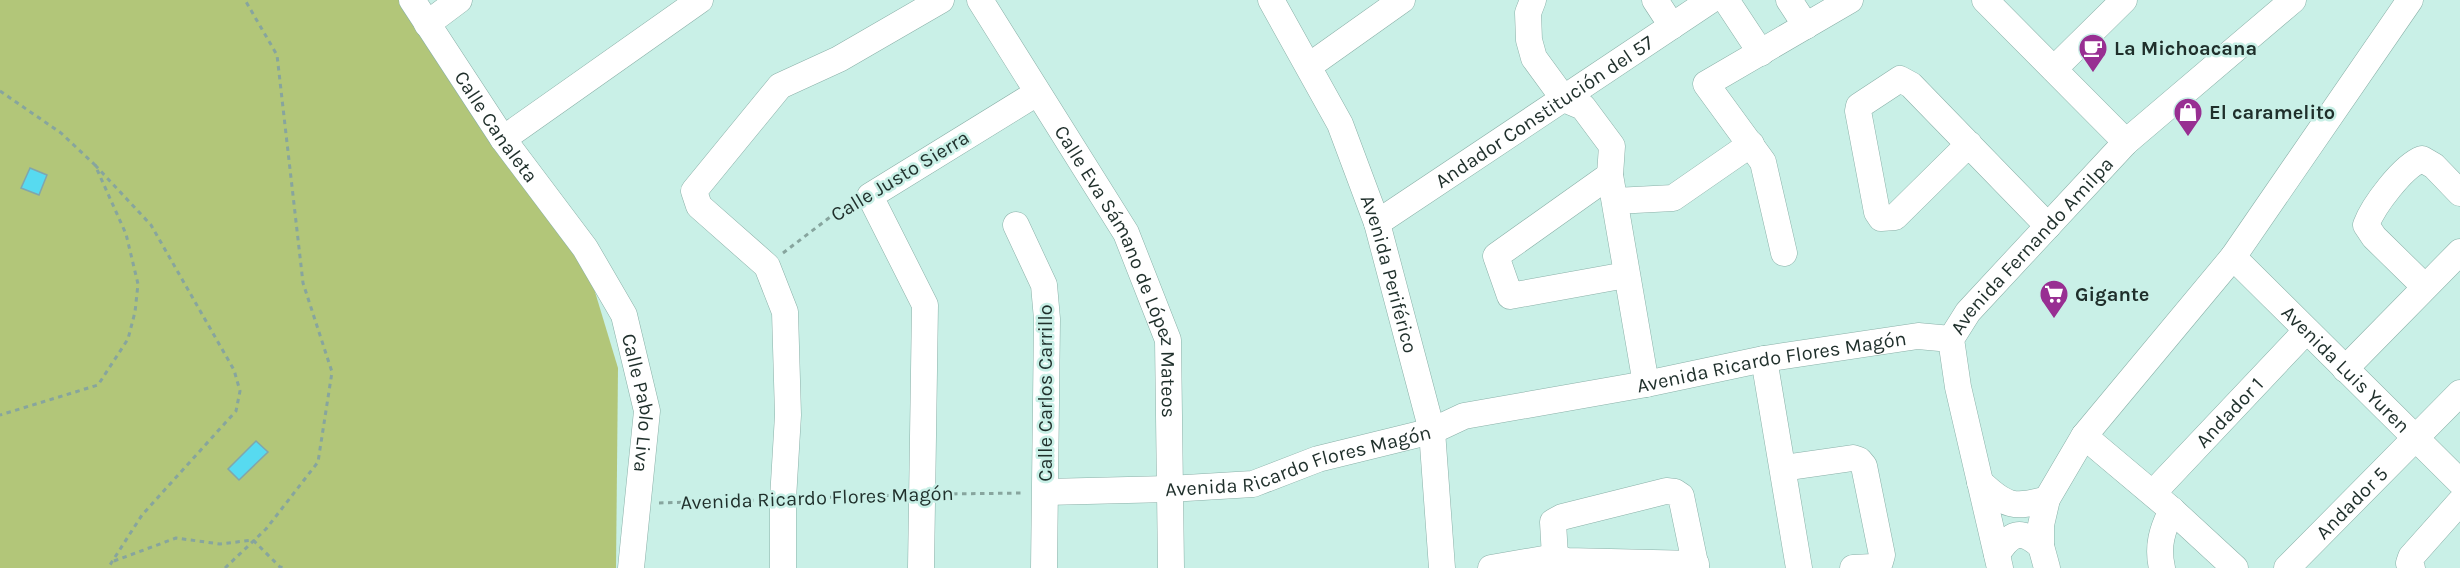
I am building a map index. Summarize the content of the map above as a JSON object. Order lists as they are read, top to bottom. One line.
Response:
{"streets":{"street":["Andador Constitución del 57","Calle Canaleta","Calle Justo Sierra","Avenida Fernando Amilpa","Calle Eva Sámano de López Mateos","Avenida Periférico","Avenida Ricardo Flores Magón","Avenida Luis Yuren","Calle Carlos Carrillo","Calle Pablo Liva","Andador 1","Andador 5"]},"crossings":[["Andador Constitución del 57","Avenida Periférico"],["Calle Canaleta","Calle Pablo Liva"],["Calle Justo Sierra","Calle Eva Sámano de López Mateos"],["Avenida Fernando Amilpa","Avenida Ricardo Flores Magón"],["Calle Eva Sámano de López Mateos","Avenida Ricardo Flores Magón"],["Avenida Periférico","Avenida Ricardo Flores Magón"],["Avenida Ricardo Flores Magón","Calle Carlos Carrillo"],["Avenida Ricardo Flores Magón","Calle Pablo Liva"],["Avenida Luis Yuren","Andador 1"],["Avenida Luis Yuren","Andador 5"]],"places":{"cafe":["La Michoacana"],"shop":["El caramelito"],"supermarket":["Gigante"]}}
